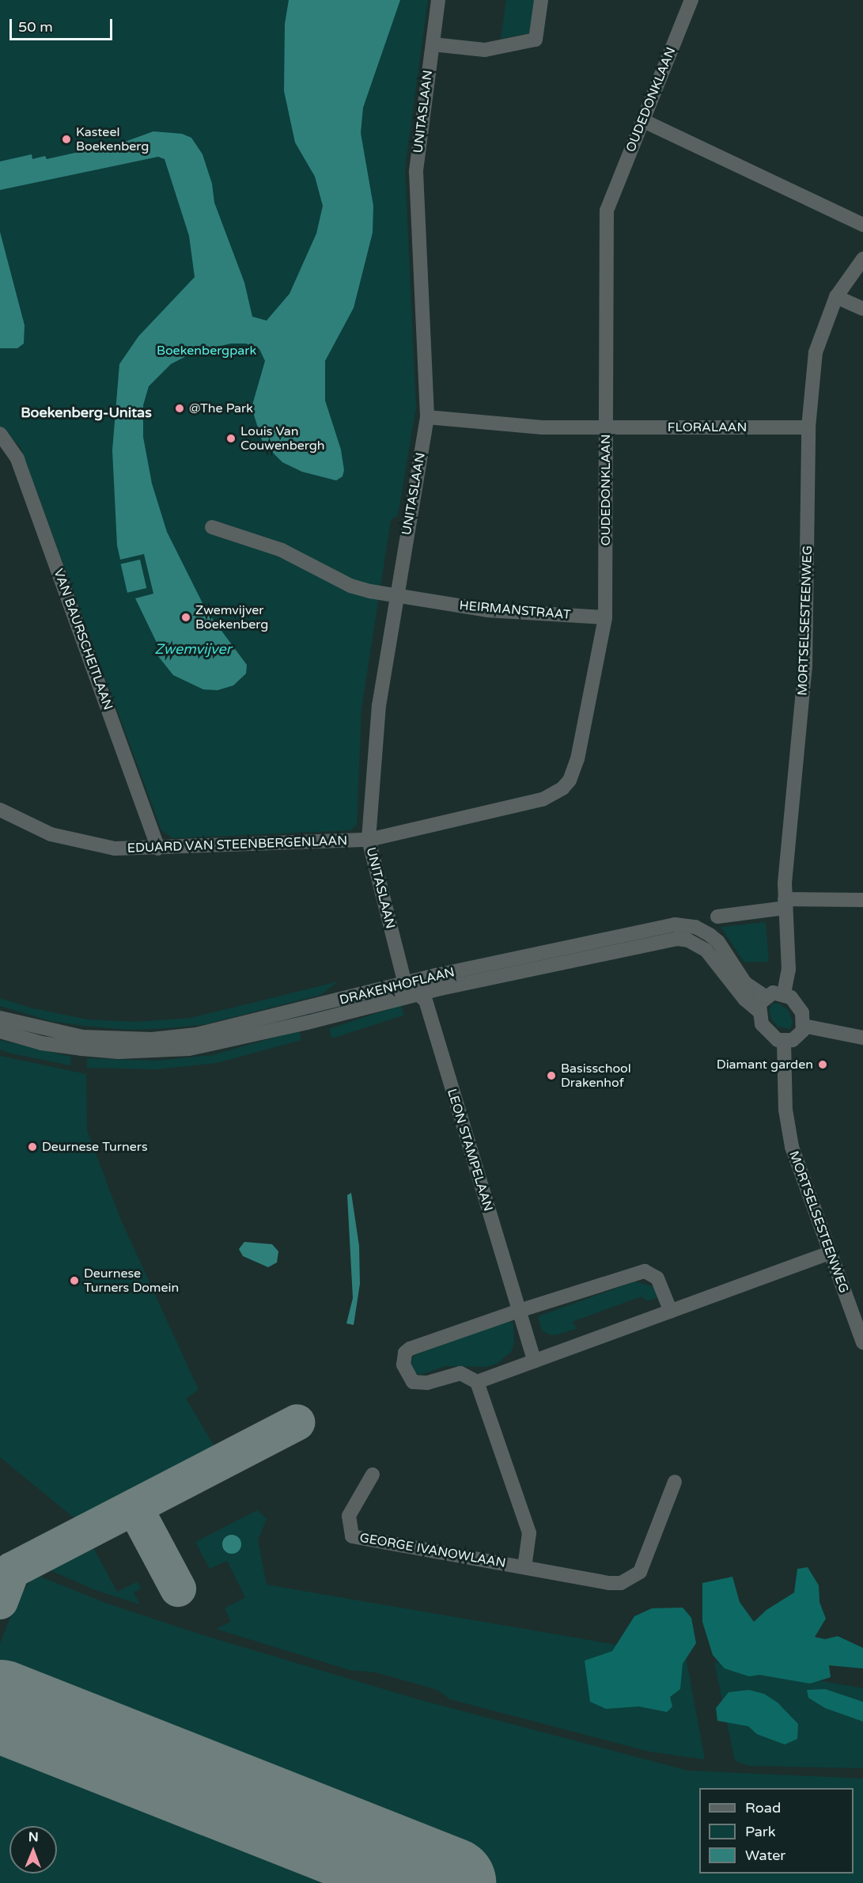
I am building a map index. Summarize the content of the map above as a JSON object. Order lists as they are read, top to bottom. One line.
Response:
{"streets":{"street":["OUDEDONKLAAN","UNITASLAAN","FLORALAAN","HEIRMANSTRAAT","MORTSELSESTEENWEG","VAN BAURSCHEITLAAN","EDUARD VAN STEENBERGENLAAN","DRAKENHOFLAAN","LEON STAMPELAAN","GEORGE IVANOWLAAN"]},"crossings":[["OUDEDONKLAAN","UNITASLAAN"],["OUDEDONKLAAN","FLORALAAN"],["OUDEDONKLAAN","HEIRMANSTRAAT"],["OUDEDONKLAAN","EDUARD VAN STEENBERGENLAAN"],["UNITASLAAN","FLORALAAN"],["UNITASLAAN","HEIRMANSTRAAT"],["UNITASLAAN","EDUARD VAN STEENBERGENLAAN"],["UNITASLAAN","DRAKENHOFLAAN"],["UNITASLAAN","LEON STAMPELAAN"],["FLORALAAN","MORTSELSESTEENWEG"],["MORTSELSESTEENWEG","DRAKENHOFLAAN"],["VAN BAURSCHEITLAAN","EDUARD VAN STEENBERGENLAAN"],["DRAKENHOFLAAN","LEON STAMPELAAN"]],"districts":["Boekenberg-Unitas"],"water":["Zwemvijver"],"parks":["Boekenbergpark"],"places":["Kasteel Boekenberg","@The Park","Louis Van Couwenbergh","Zwemvijver Boekenberg","Diamant garden","Basisschool Drakenhof","Deurnese Turners","Deurnese Turners Domein"],"legend":["Road","Park","Water"],"scale_bar":"50 m","north":"top"}
